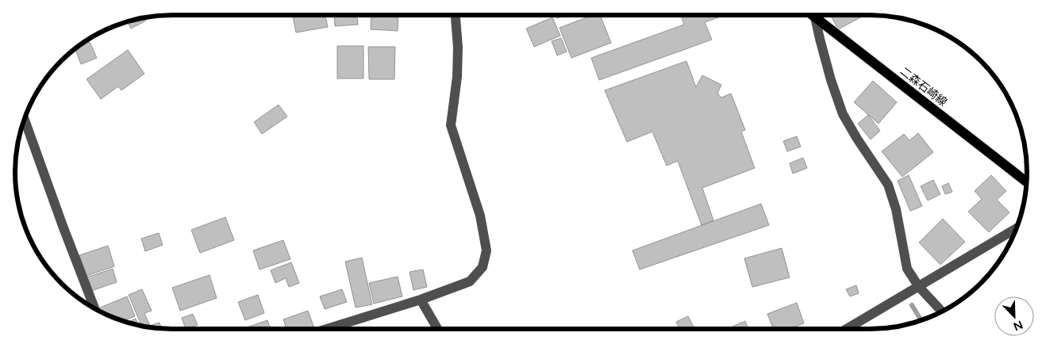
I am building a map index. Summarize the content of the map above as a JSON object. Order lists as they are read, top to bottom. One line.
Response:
{"streets":{"main road":["二森石崎線"]},"north":"bottom right"}
